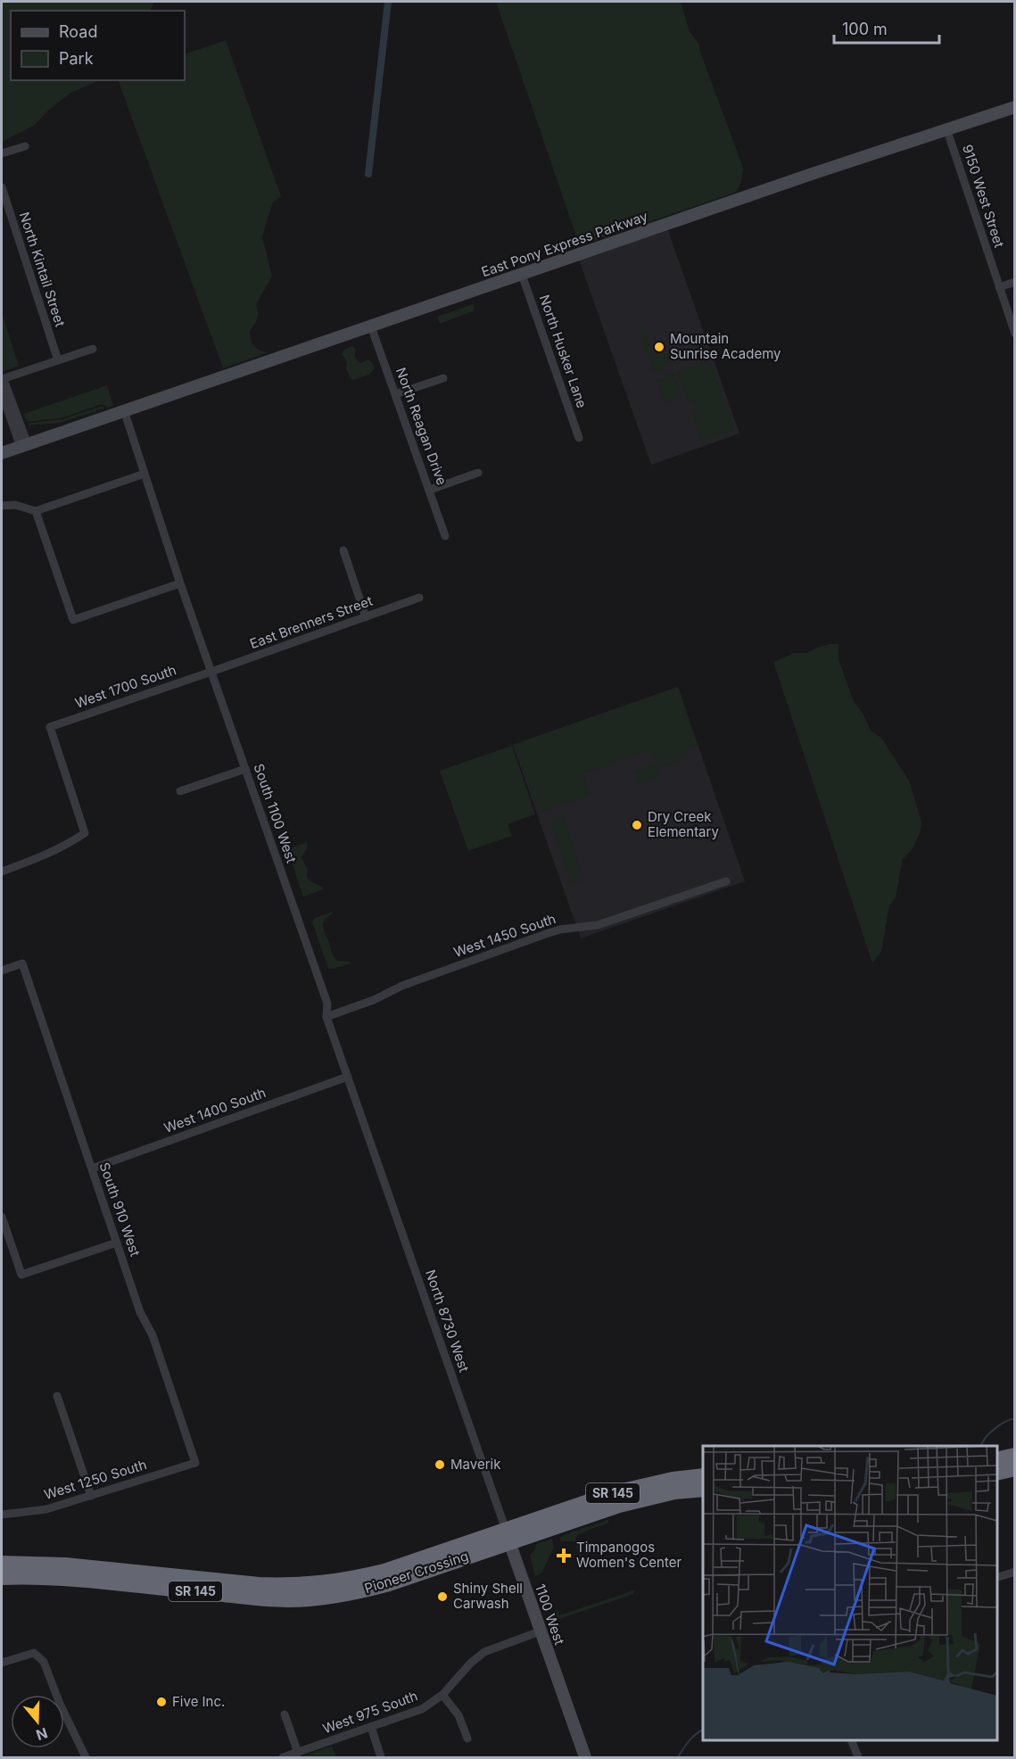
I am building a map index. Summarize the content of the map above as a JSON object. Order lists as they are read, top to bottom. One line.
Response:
{"streets":{"highway":["SR 145","Pioneer Crossing"],"street":["9150 West Street","East Pony Express Parkway","North Kintail Street","North Husker Lane","North Reagan Drive","East Brenners Street","West 1700 South","South 1100 West","West 1450 South","West 1400 South","South 910 West","North 8730 West","West 1250 South","1100 West","West 975 South"]},"crossings":[["9150 West Street","East Pony Express Parkway"],["East Pony Express Parkway","North Husker Lane"],["East Pony Express Parkway","North Reagan Drive"],["East Pony Express Parkway","South 1100 West"],["East Brenners Street","West 1700 South"],["East Brenners Street","South 1100 West"],["West 1700 South","South 1100 West"],["South 1100 West","West 1450 South"],["South 1100 West","West 1400 South"],["South 1100 West","North 8730 West"],["West 1400 South","South 910 West"],["South 910 West","West 1250 South"],["North 8730 West","1100 West"],["SR 145","Pioneer Crossing"],["SR 145","1100 West"],["Pioneer Crossing","1100 West"],["1100 West","West 975 South"]],"places":{"other":["Mountain Sunrise Academy","Dry Creek Elementary","Maverik","Shiny Shell Carwash","Five Inc."],"health":["Timpanogos Women's Center"]},"legend":["Road","Park"],"scale_bar":"100 m","north":"bottom"}
